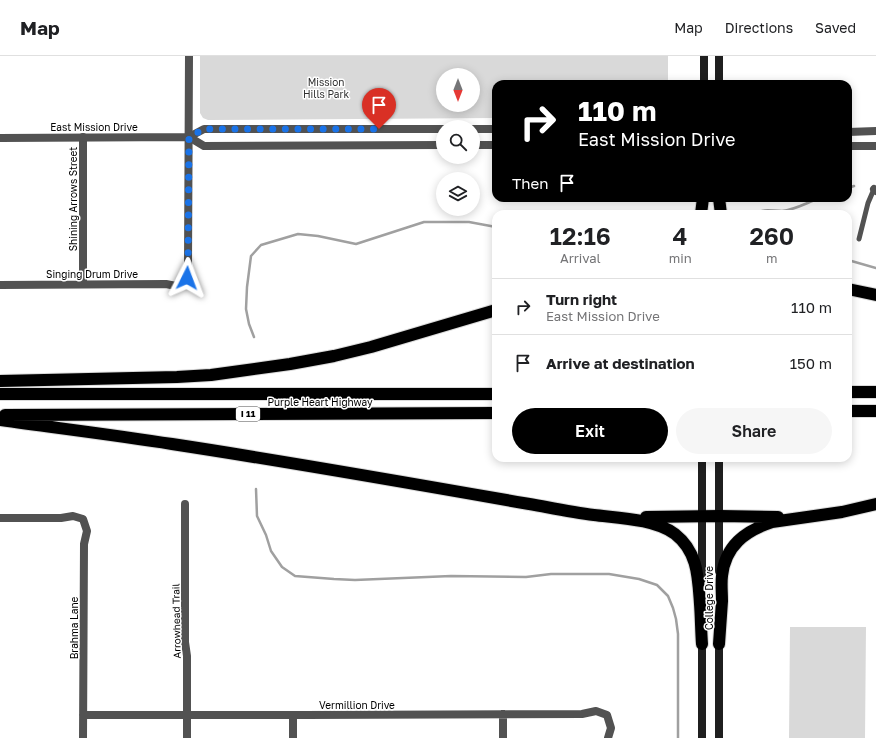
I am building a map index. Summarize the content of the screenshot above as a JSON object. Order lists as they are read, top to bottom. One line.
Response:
{"streets":{"highway":["Purple Heart Highway","I 11"],"main road":["College Drive"],"street":["East Mission Drive","Shining Arrows Street","Singing Drum Drive","Arrowhead Trail","Brahma Lane","Vermillion Drive"]},"crossings":[["East Mission Drive","Shining Arrows Street"],["East Mission Drive","Singing Drum Drive"],["Shining Arrows Street","Singing Drum Drive"],["Arrowhead Trail","Vermillion Drive"],["Brahma Lane","Vermillion Drive"]],"parks":["Mission Hills Park"],"north":"bottom","page":{"header":"Map","nav":["Map","Directions","Saved"],"turn":["110 m","East Mission Drive"],"then":"Then","eta":["12:16","Arrival","4","min","260","m"],"list":[{"name":"Turn right","note":"East Mission Drive","value":"110 m"},{"name":"Arrive at destination","value":"150 m"}],"buttons":["Exit","Share"]}}
